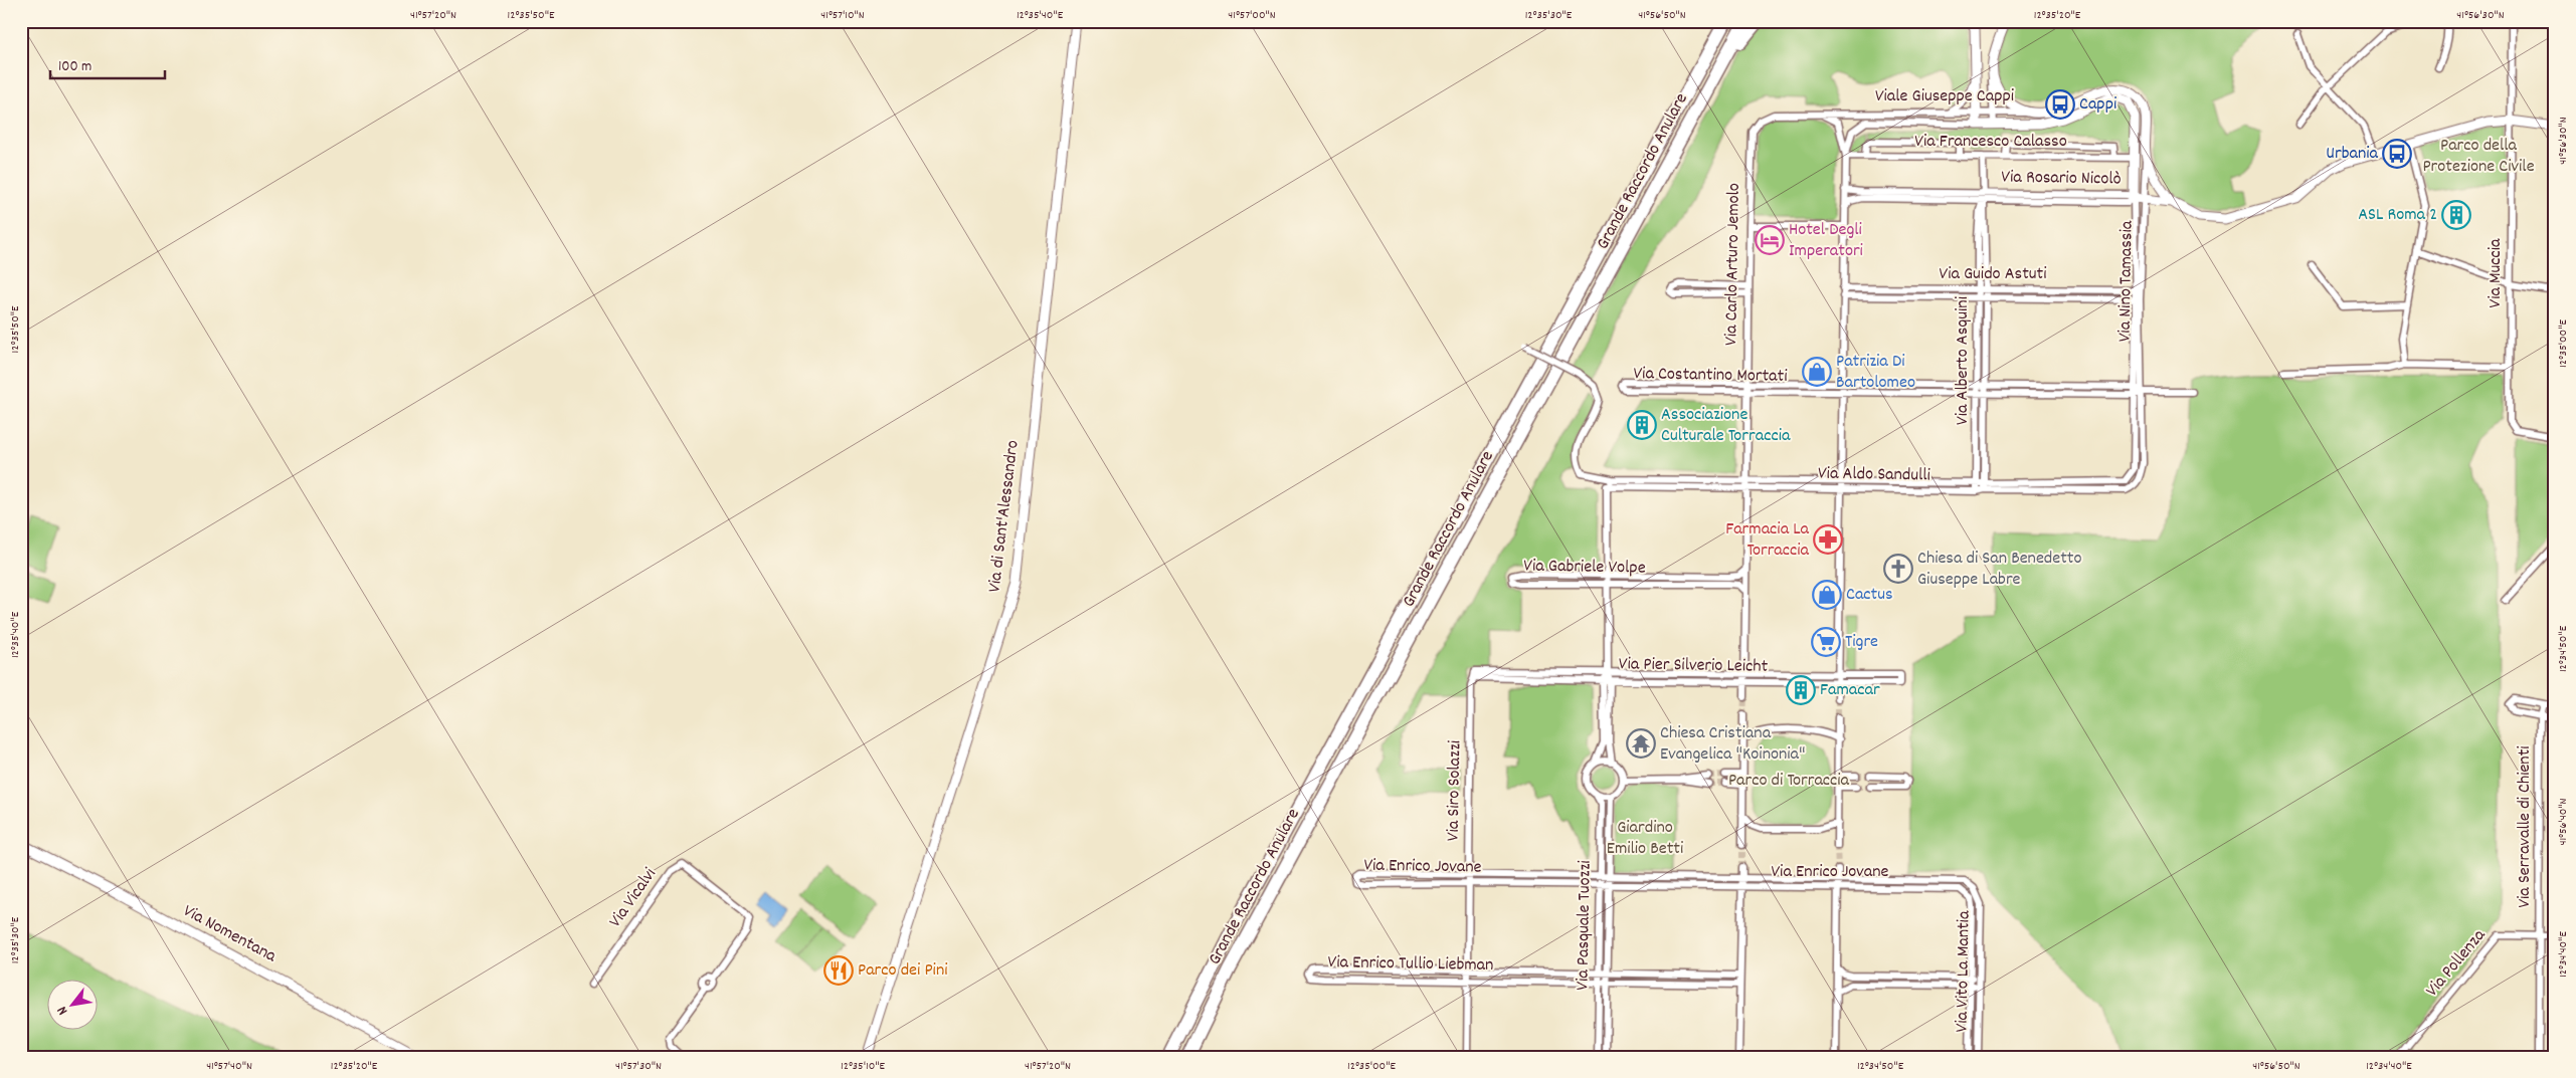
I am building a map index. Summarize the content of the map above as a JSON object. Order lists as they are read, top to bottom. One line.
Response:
{"streets":{"highway":["Grande Raccordo Anulare"],"street":["Viale Giuseppe Cappi","Via Francesco Calasso","Via Rosario Nicolò","Via Carlo Arturo Jemolo","Via Muccia","Via Guido Astuti","Via Nino Tamassia","Via Alberto Asquini","Via Costantino Mortati","Via Aldo Sandulli","Via di Sant'Alessandro","Via Gabriele Volpe","Via Pier Silverio Leicht","Via Siro Solazzi","Via Serravalle di Chienti","Via Enrico Jovane","Via Vicalvi","Via Pasquale Tuozzi","Via Nomentana","Via Pollenza","Via Enrico Tullio Liebman","Via Vito La Mantia"]},"crossings":[["Viale Giuseppe Cappi","Via Francesco Calasso"],["Viale Giuseppe Cappi","Via Carlo Arturo Jemolo"],["Viale Giuseppe Cappi","Via Nino Tamassia"],["Via Francesco Calasso","Via Nino Tamassia"],["Via Francesco Calasso","Via Alberto Asquini"],["Via Rosario Nicolò","Via Nino Tamassia"],["Via Rosario Nicolò","Via Alberto Asquini"],["Via Carlo Arturo Jemolo","Via Costantino Mortati"],["Via Carlo Arturo Jemolo","Via Aldo Sandulli"],["Via Carlo Arturo Jemolo","Via Gabriele Volpe"],["Via Carlo Arturo Jemolo","Via Pier Silverio Leicht"],["Via Guido Astuti","Via Nino Tamassia"],["Via Guido Astuti","Via Alberto Asquini"],["Via Nino Tamassia","Via Costantino Mortati"],["Via Nino Tamassia","Via Aldo Sandulli"],["Via Alberto Asquini","Via Costantino Mortati"],["Via Alberto Asquini","Via Aldo Sandulli"],["Via Pier Silverio Leicht","Via Siro Solazzi"],["Via Siro Solazzi","Via Enrico Jovane"],["Via Siro Solazzi","Via Enrico Tullio Liebman"],["Via Serravalle di Chienti","Via Pollenza"],["Via Enrico Jovane","Via Pasquale Tuozzi"],["Via Enrico Jovane","Via Vito La Mantia"],["Via Pasquale Tuozzi","Via Enrico Tullio Liebman"]],"parks":["Parco della Protezione Civile","Parco di Torraccia","Giardino Emilio Betti"],"places":{"bus stop":["Cappi","Urbania"],"building":["ASL Roma 2","Associazione Culturale Torraccia","Famacar"],"hotel":["Hotel Degli Imperatori"],"shop":["Patrizia Di Bartolomeo","Cactus"],"pharmacy":["Farmacia La Torraccia"],"church":["Chiesa di San Benedetto Giuseppe Labre"],"supermarket":["Tigre"],"temple":["Chiesa Cristiana Evangelica \"Koinonia\""],"restaurant":["Parco dei Pini"]},"scale_bar":"100 m","north":"bottom left","coordinates":["41°57'20\"N","12°35'50\"E","41°57'10\"N","12°35'40\"E","41°57'00\"N","12°35'30\"E","41°56'50\"N","12°35'20\"E","41°56'30\"N","12°35'00\"E","12°34'50\"E","41°56'40\"N","12°34'40\"E","41°57'40\"N","41°57'30\"N","12°35'10\"E"]}
